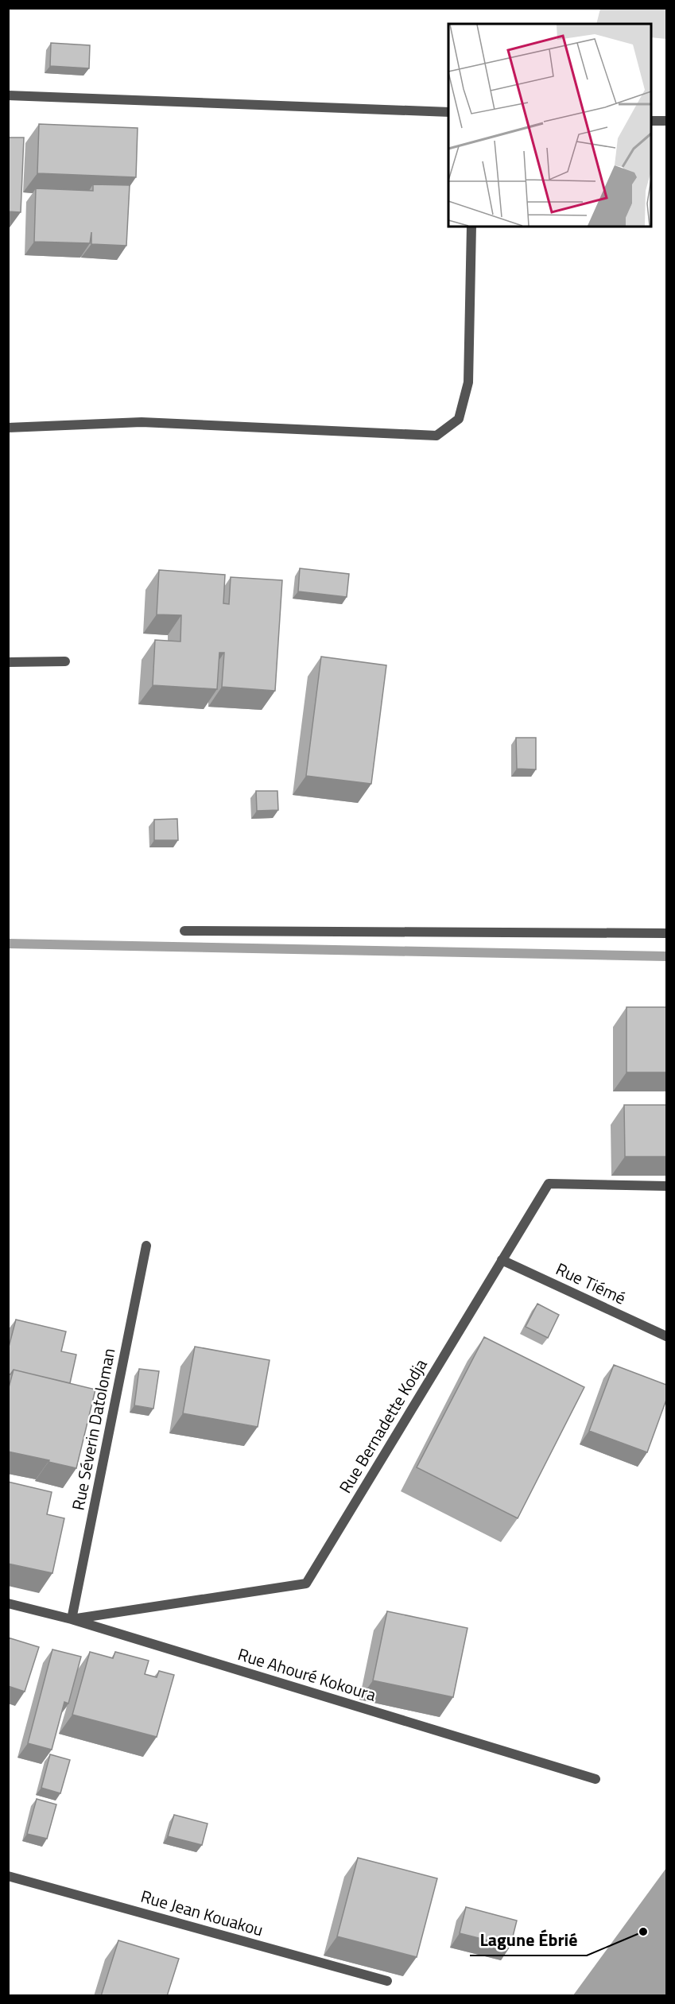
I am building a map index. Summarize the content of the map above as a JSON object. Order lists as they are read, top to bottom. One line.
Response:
{"streets":{"street":["Rue Tiémé","Rue Bernadette Kodja","Rue Séverin Datoloman","Rue Ahouré Kokoura","Rue Jean Kouakou"]},"crossings":[["Rue Tiémé","Rue Bernadette Kodja"],["Rue Bernadette Kodja","Rue Séverin Datoloman"],["Rue Bernadette Kodja","Rue Ahouré Kokoura"],["Rue Séverin Datoloman","Rue Ahouré Kokoura"]],"places":["Lagune Ébrié"]}
